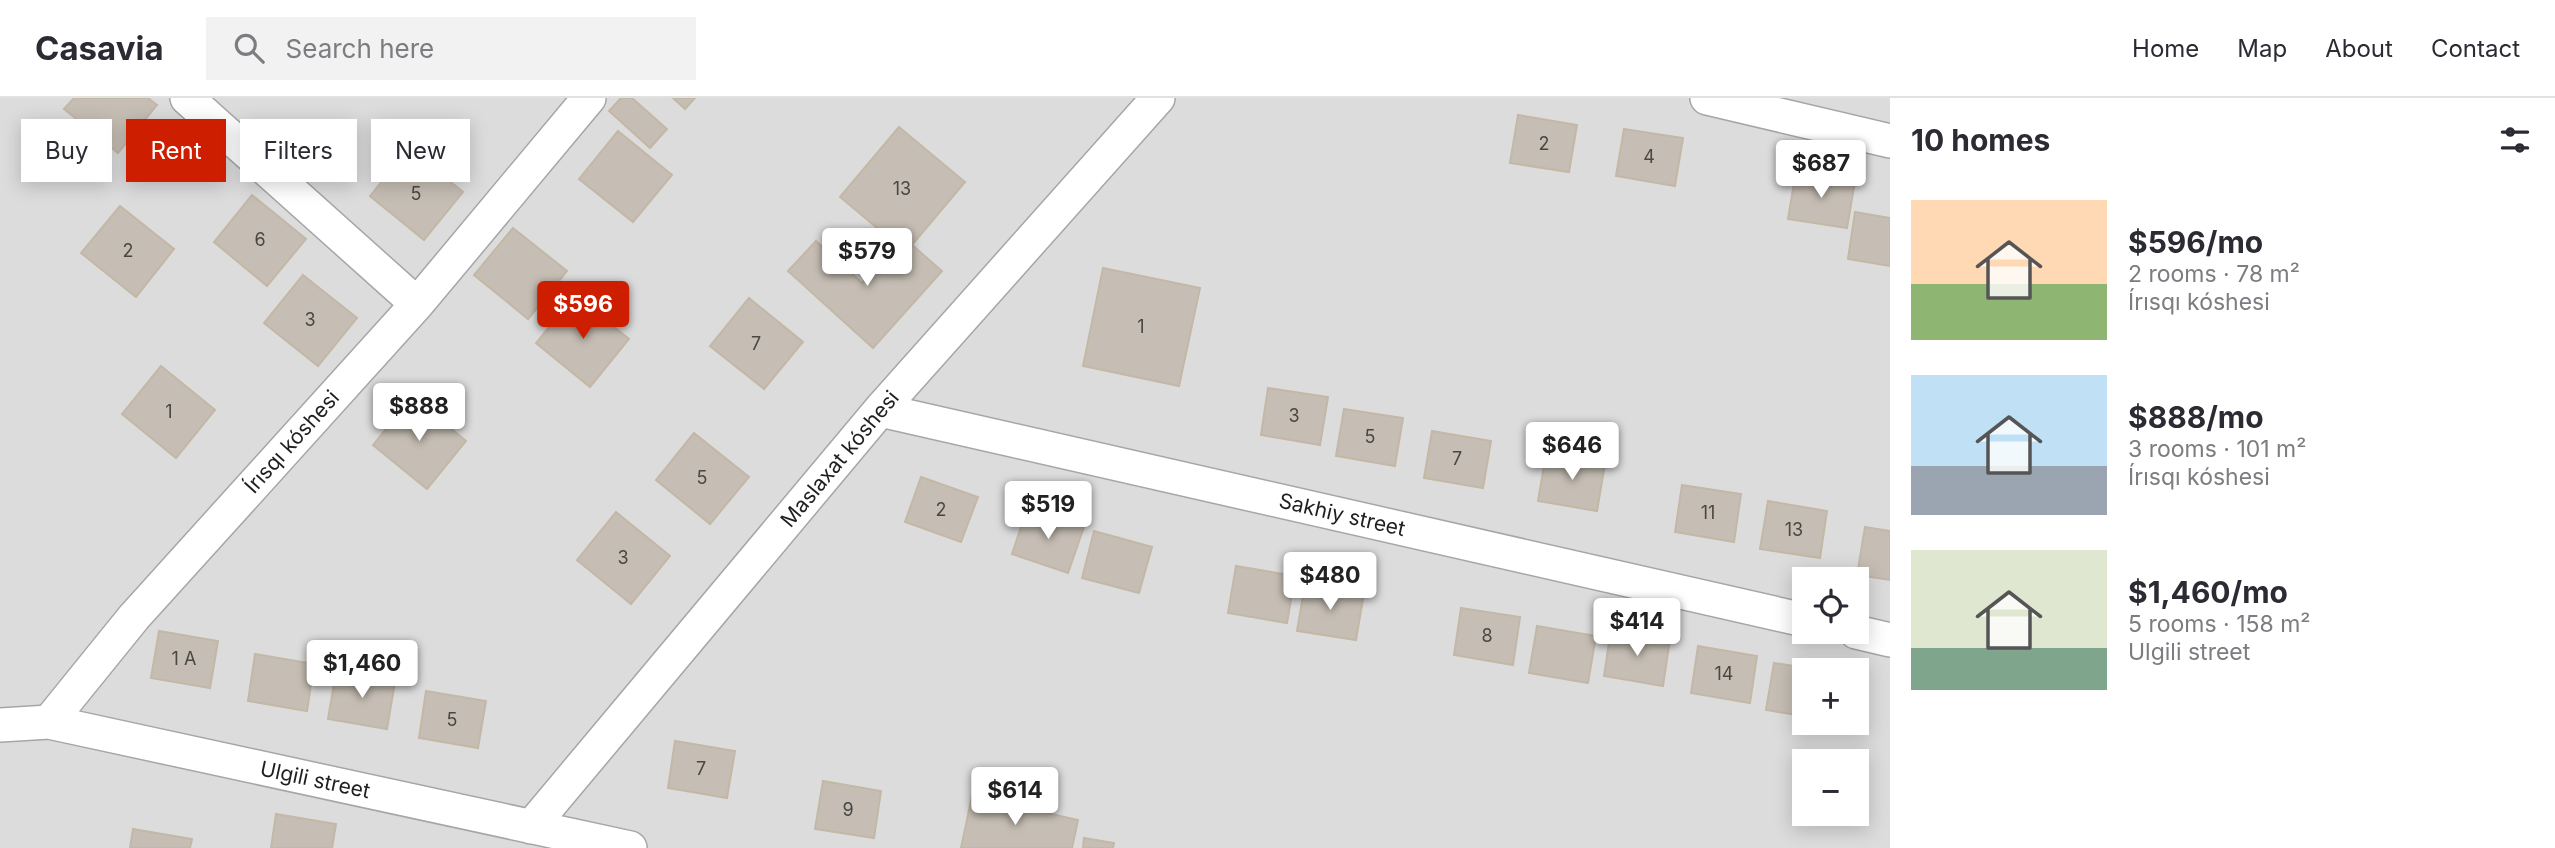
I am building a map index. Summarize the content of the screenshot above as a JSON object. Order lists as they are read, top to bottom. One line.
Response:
{"streets":{"street":["Írısqı kóshesi","Maslaxat kóshesi","Sakhiy street","Ulgili street"]},"crossings":[["Írısqı kóshesi","Ulgili street"],["Maslaxat kóshesi","Sakhiy street"],["Maslaxat kóshesi","Ulgili street"]],"house_numbers":["2","4","13","5","6","2","3","1","7","1","3","5","7","5","2","11","13","3","8","1 А","14","5","7","9"],"page":{"header":"Casavia","search":"Search here","nav":["Home","Map","About","Contact"],"heading":"10 homes","chip":["Buy","Rent","Filters","New"],"price":["$687","$579","$596","$888","$646","$519","$480","$414","$1,460","$614"],"list":[{"name":"$596/mo","note":"2 rooms · 78 m² · Írısqı kóshesi"},{"name":"$888/mo","note":"3 rooms · 101 m² · Írısqı kóshesi"},{"name":"$1,460/mo","note":"5 rooms · 158 m² · Ulgili street"}],"map_buttons":["+","−"]}}
